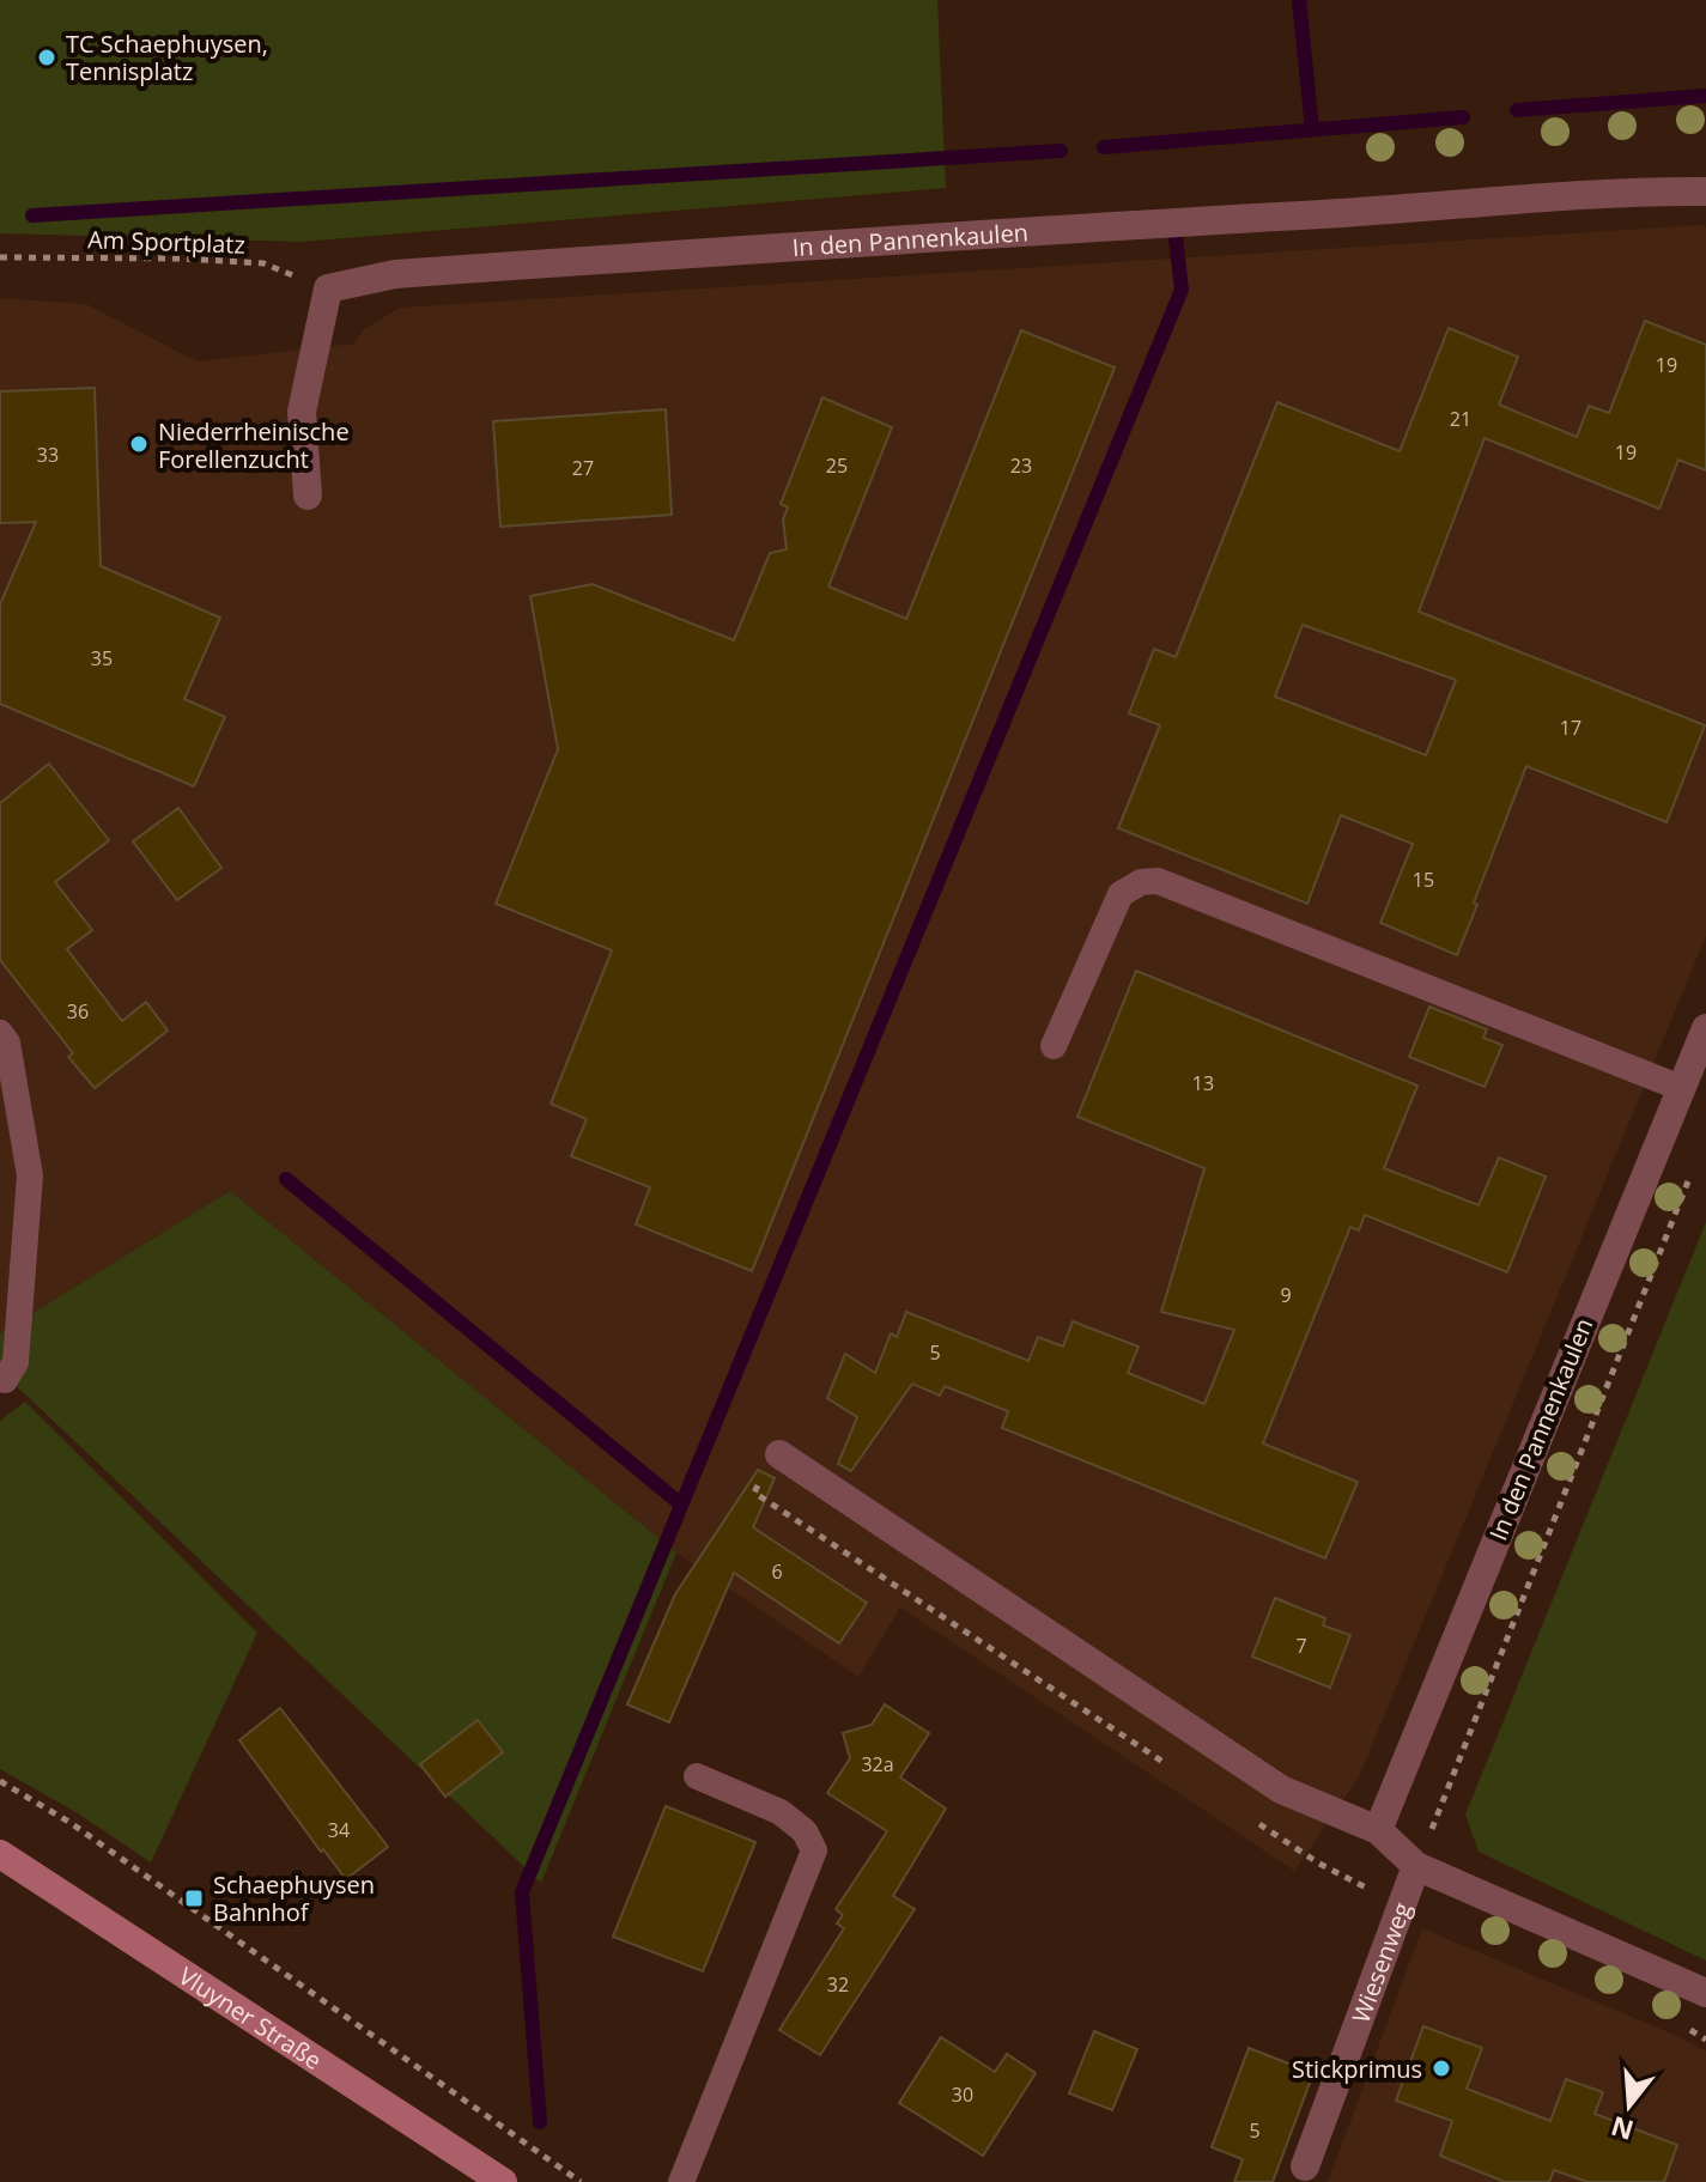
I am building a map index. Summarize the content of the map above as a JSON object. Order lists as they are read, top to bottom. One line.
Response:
{"streets":{"main road":["Vluyner Straße"],"street":["In den Pannenkaulen","Wiesenweg"],"path":["Am Sportplatz"]},"crossings":[["In den Pannenkaulen","Am Sportplatz"]],"places":{"other":["TC Schaephuysen, Tennisplatz","Niederrheinische Forellenzucht","Stickprimus"],"transit":["Schaephuysen Bahnhof"]},"house_numbers":["19","21","19","33","25","23","27","35","17","15","36","13","9","5","6","7","32a","34","32","30","5"],"north":"bottom"}
